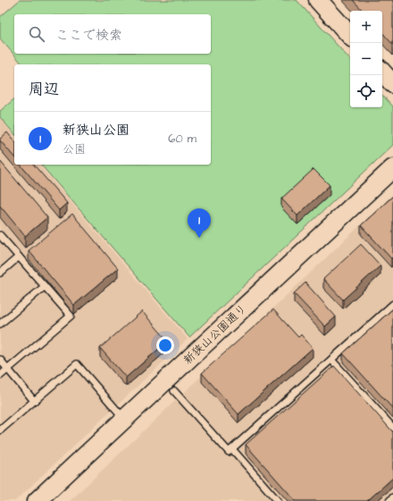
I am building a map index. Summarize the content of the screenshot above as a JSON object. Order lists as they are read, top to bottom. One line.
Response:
{"streets":{"street":["新狭山公園通り"]},"page":{"map_buttons":["+","−"],"search":"ここで検索","heading":"周辺","list":[{"mark":"1","name":"新狭山公園","note":"公園","value":"60 m"}],"pins":"1"}}
